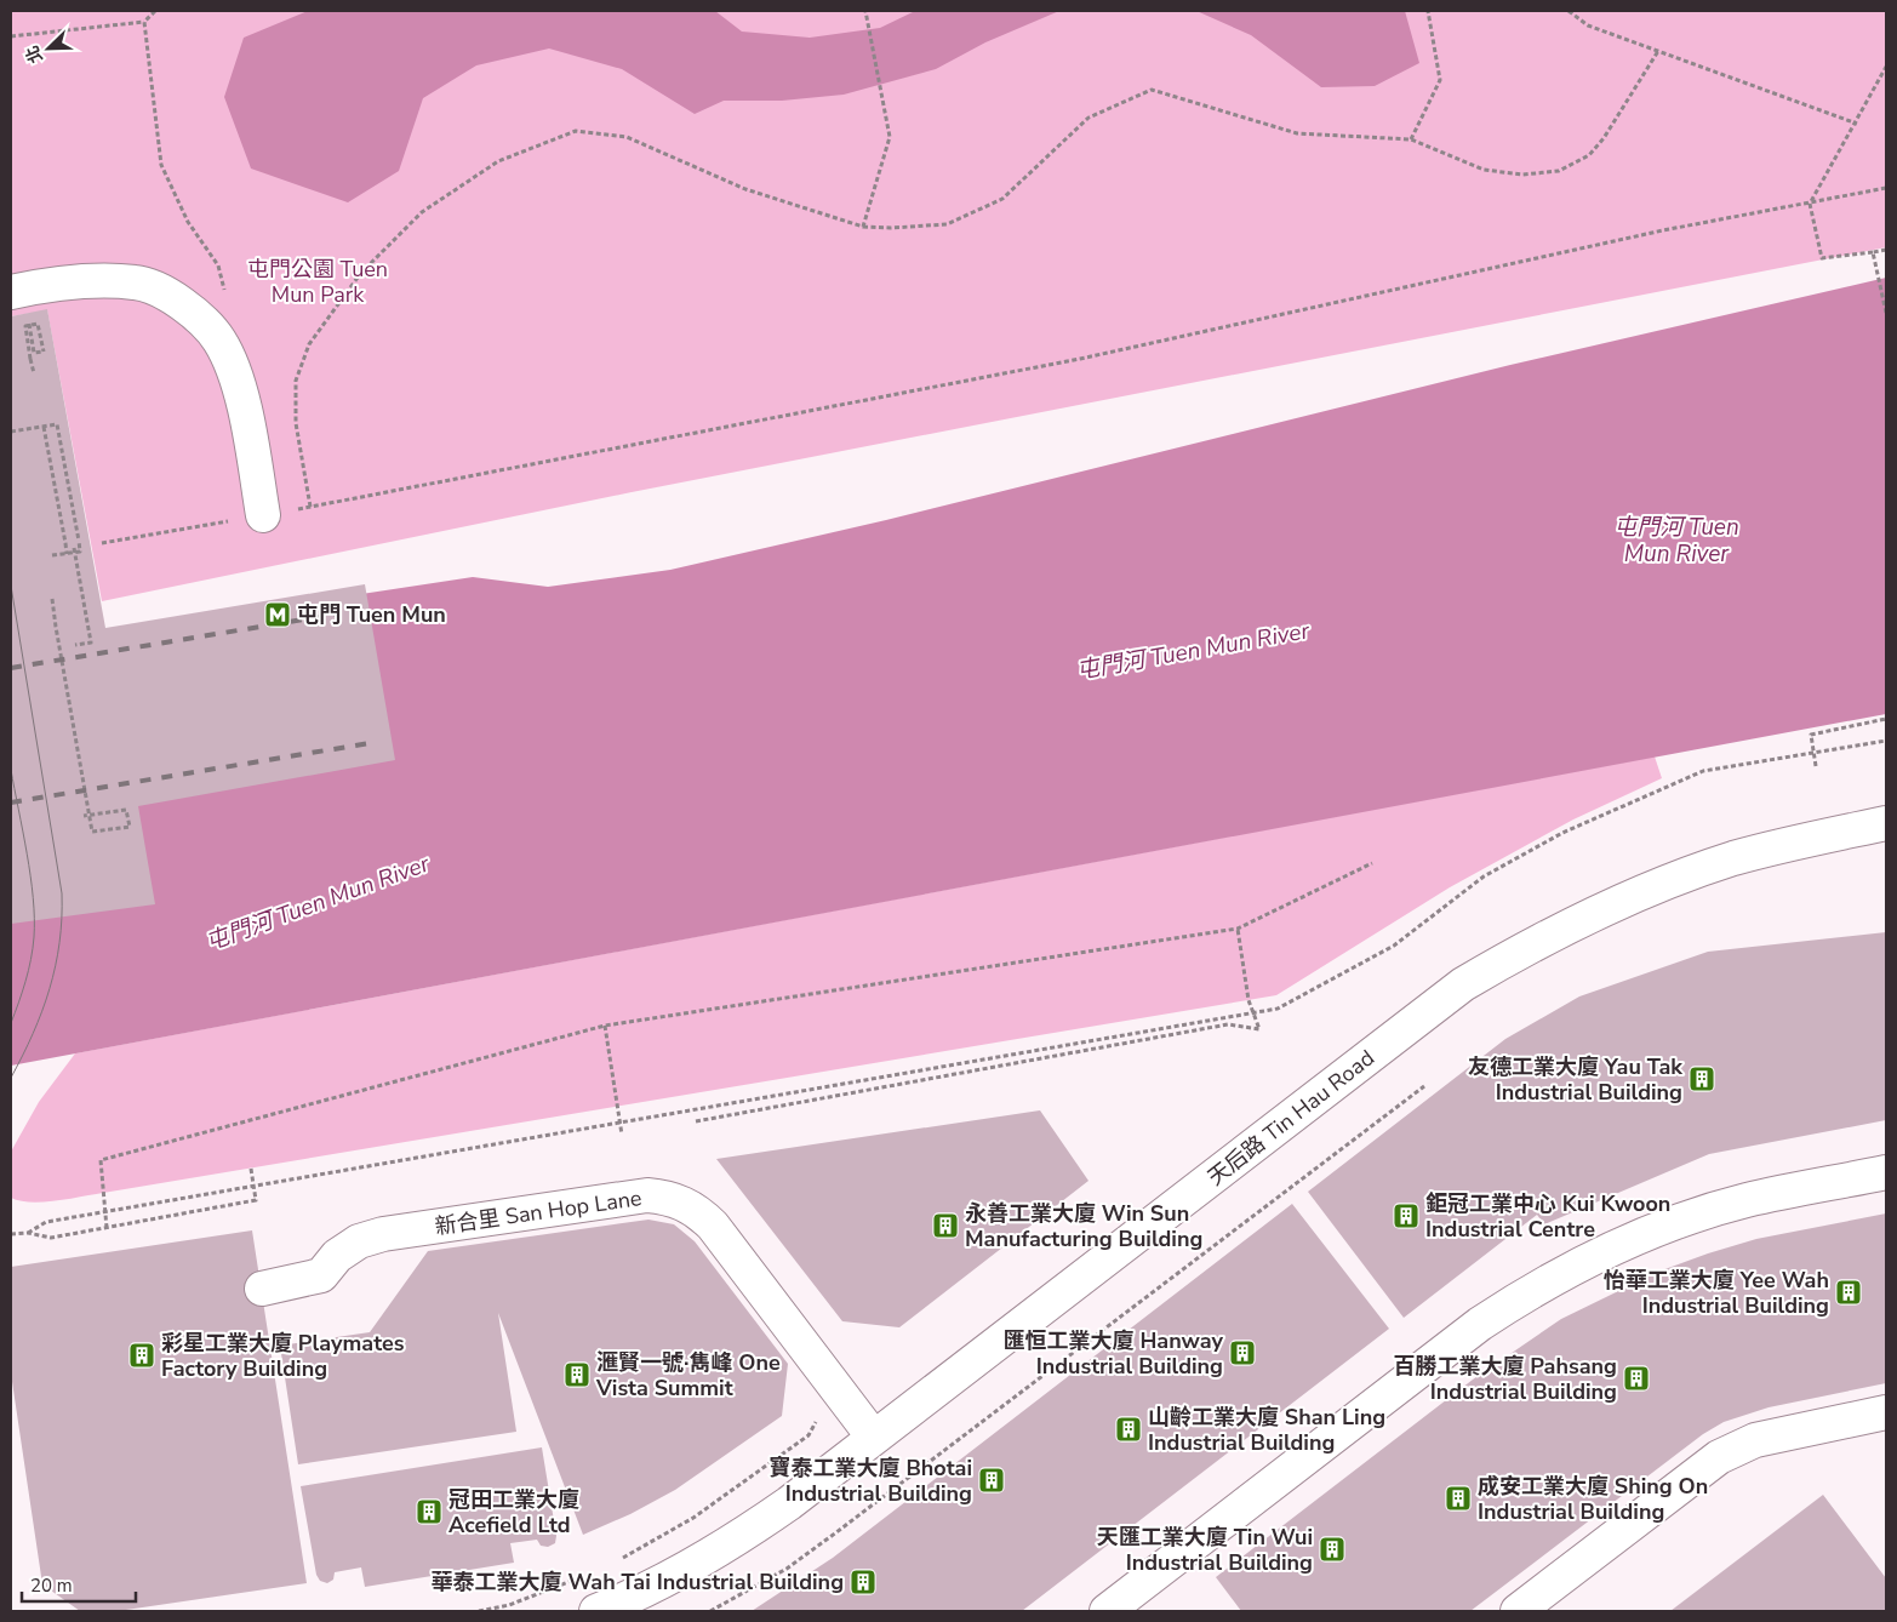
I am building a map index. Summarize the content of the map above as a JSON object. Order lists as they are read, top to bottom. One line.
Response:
{"streets":{"street":["天后路 Tin Hau Road","新合里 San Hop Lane"]},"crossings":[["天后路 Tin Hau Road","新合里 San Hop Lane"]],"water":["屯門河 Tuen Mun River"],"parks":["屯門公園 Tuen Mun Park"],"places":{"metro station":["屯門 Tuen Mun"],"building":["友德工業大廈 Yau Tak Industrial Building","鉅冠工業中心 Kui Kwoon Industrial Centre","永善工業大廈 Win Sun Manufacturing Building","怡華工業大廈 Yee Wah Industrial Building","匯恒工業大廈 Hanway Industrial Building","彩星工業大廈 Playmates Factory Building","滙賢一號·雋峰 One Vista Summit","百勝工業大廈 Pahsang Industrial Building","山齡工業大廈 Shan Ling Industrial Building","寶泰工業大廈 Bhotai Industrial Building","成安工業大廈 Shing On Industrial Building","冠田工業大廈 Acefield Ltd","天匯工業大廈 Tin Wui Industrial Building","華泰工業大廈 Wah Tai Industrial Building"]},"scale_bar":"20 m","north":"bottom left"}
